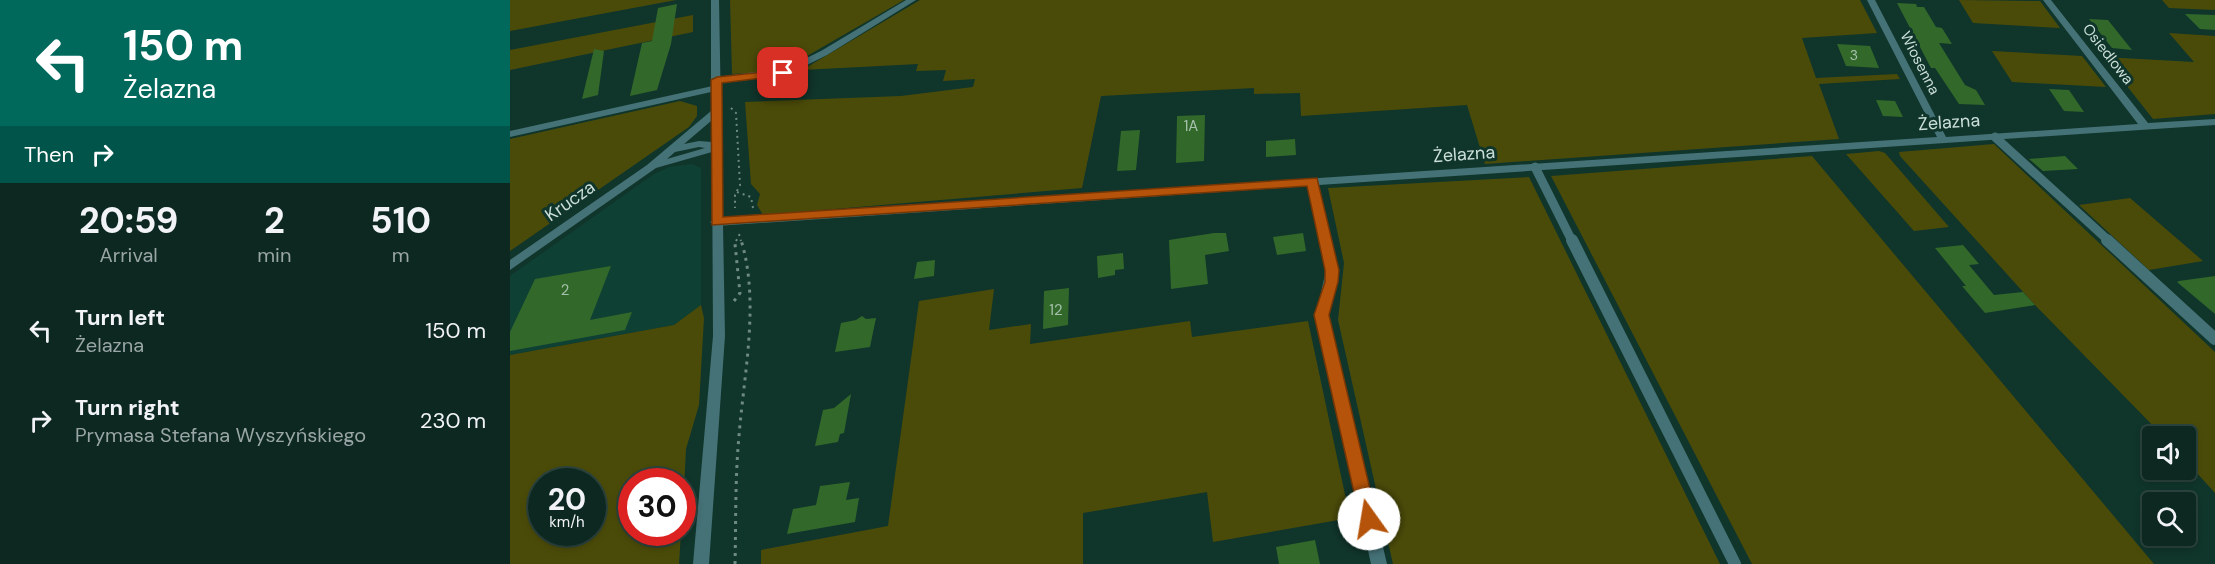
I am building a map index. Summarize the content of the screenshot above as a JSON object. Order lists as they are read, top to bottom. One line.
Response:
{"streets":{"street":["Osiedlowa","Wiosenna","Żelazna","Krucza"]},"crossings":[["Osiedlowa","Żelazna"],["Wiosenna","Żelazna"]],"house_numbers":["3","1A","2","12"],"page":{"turn":["150 m","Żelazna"],"then":"Then","eta":["20:59","Arrival","2","min","510","m"],"list":[{"name":"Turn left","note":"Żelazna","value":"150 m"},{"name":"Turn right","note":"Prymasa Stefana Wyszyńskiego","value":"230 m"}],"speed":"20 km/h","limit":"30"}}
